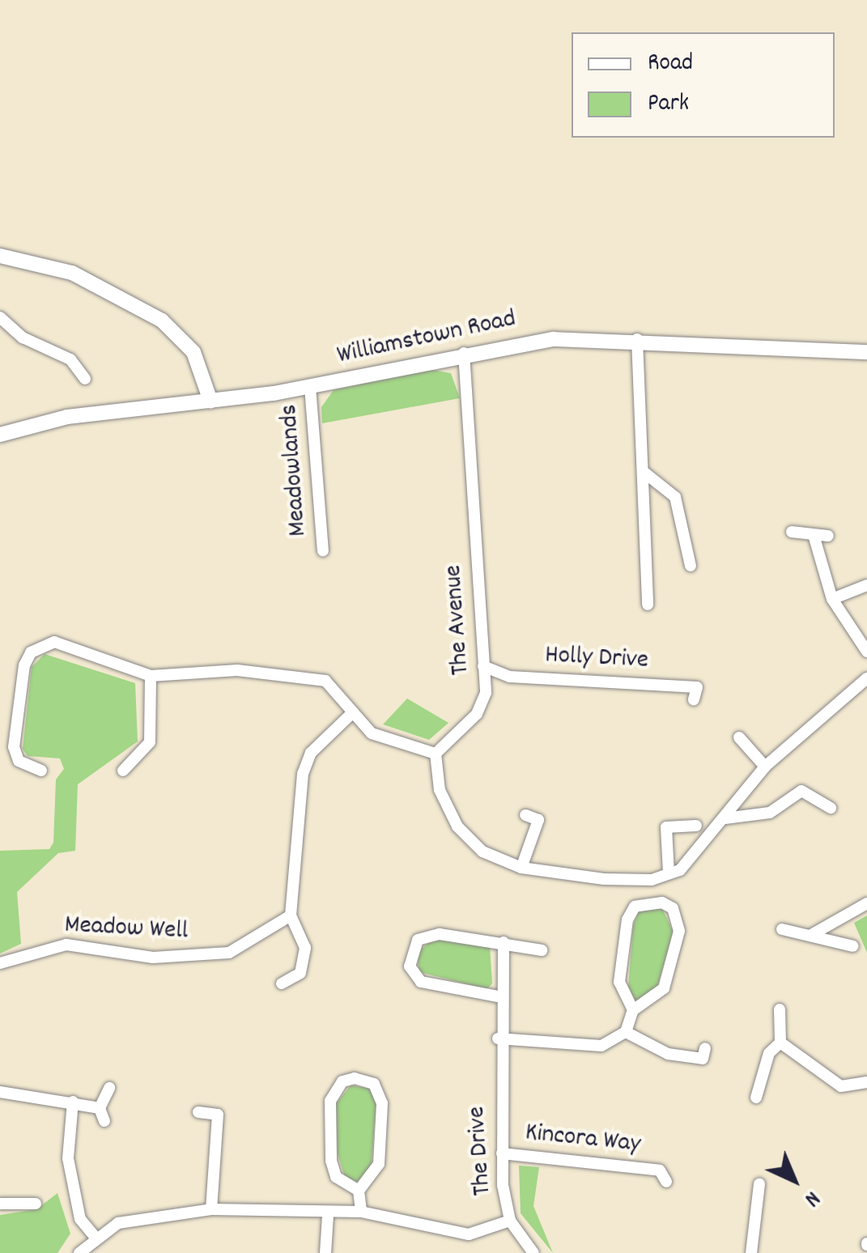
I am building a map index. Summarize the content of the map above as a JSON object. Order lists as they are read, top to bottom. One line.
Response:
{"streets":{"street":["Williamstown Road","Meadowlands","The Avenue","Holly Drive","Meadow Well","Kincora Way","The Drive"]},"crossings":[["Williamstown Road","Meadowlands"],["Williamstown Road","The Avenue"],["The Avenue","Holly Drive"],["Kincora Way","The Drive"]],"legend":["Road","Park"],"north":"bottom right"}
